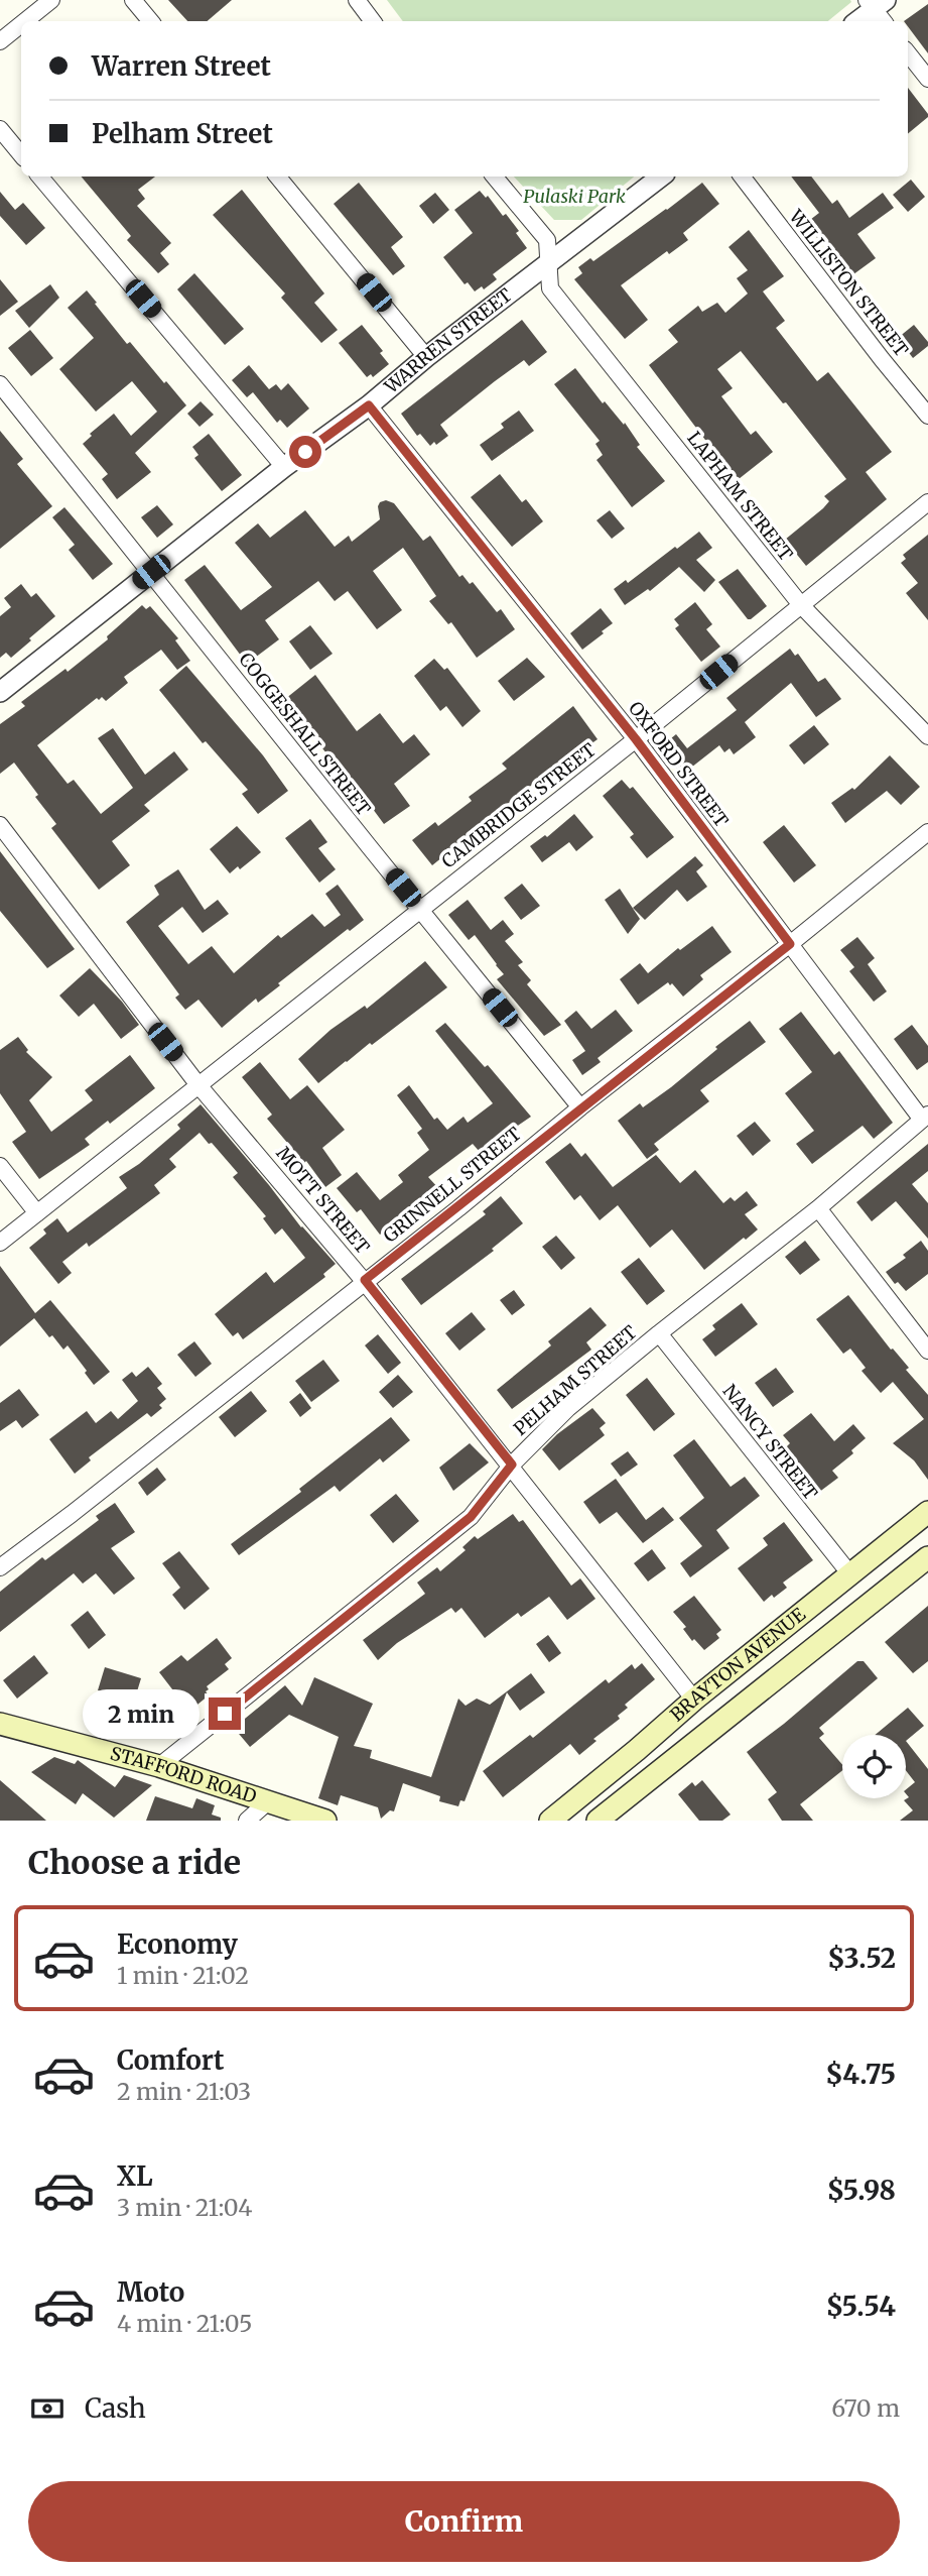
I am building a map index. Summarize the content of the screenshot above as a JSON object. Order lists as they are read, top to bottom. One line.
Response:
{"streets":{"main road":["BRAYTON AVENUE","STAFFORD ROAD"],"street":["WILLISTON STREET","WARREN STREET","LAPHAM STREET","COGGESHALL STREET","OXFORD STREET","CAMBRIDGE STREET","GRINNELL STREET","MOTT STREET","PELHAM STREET","NANCY STREET"]},"crossings":[["WARREN STREET","LAPHAM STREET"],["WARREN STREET","COGGESHALL STREET"],["WARREN STREET","OXFORD STREET"],["LAPHAM STREET","CAMBRIDGE STREET"],["COGGESHALL STREET","CAMBRIDGE STREET"],["COGGESHALL STREET","GRINNELL STREET"],["OXFORD STREET","CAMBRIDGE STREET"],["OXFORD STREET","GRINNELL STREET"],["OXFORD STREET","PELHAM STREET"],["CAMBRIDGE STREET","MOTT STREET"],["GRINNELL STREET","MOTT STREET"],["MOTT STREET","PELHAM STREET"],["MOTT STREET","BRAYTON AVENUE"],["PELHAM STREET","NANCY STREET"],["PELHAM STREET","STAFFORD ROAD"],["NANCY STREET","BRAYTON AVENUE"]],"parks":["Pulaski Park"],"page":{"banner":["Warren Street","Pelham Street"],"bubble":"2 min","heading":"Choose a ride","list":[{"name":"Economy","note":"1 min · 21:02","value":"$3.52"},{"name":"Comfort","note":"2 min · 21:03","value":"$4.75"},{"name":"XL","note":"3 min · 21:04","value":"$5.98"},{"name":"Moto","note":"4 min · 21:05","value":"$5.54"}],"pay":["Cash","670 m"],"buttons":"Confirm"}}
